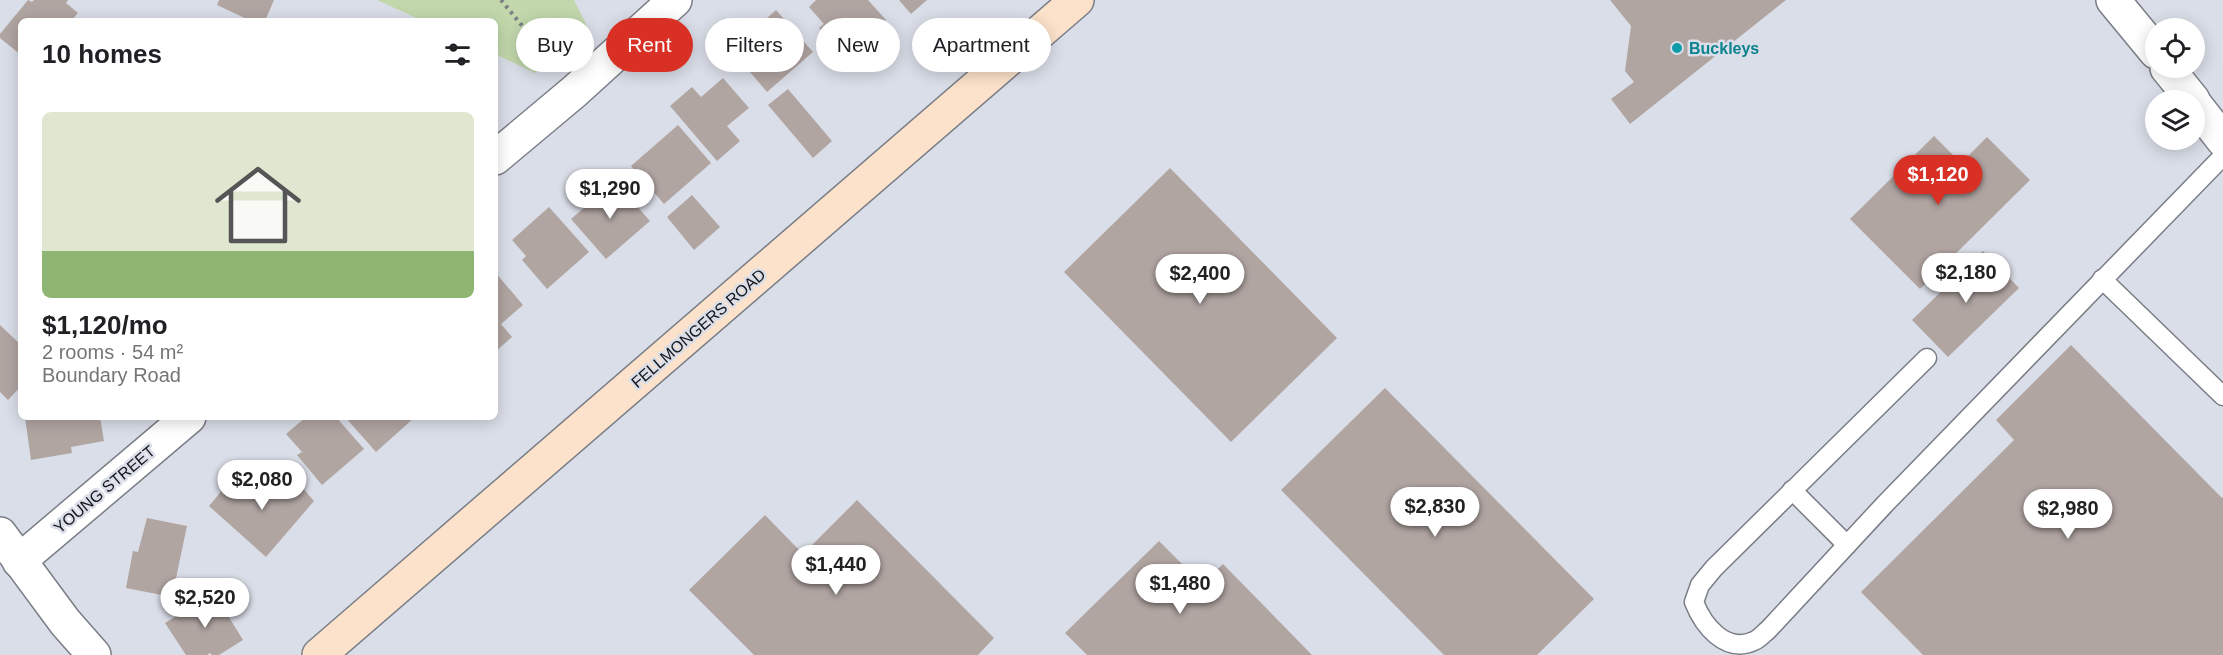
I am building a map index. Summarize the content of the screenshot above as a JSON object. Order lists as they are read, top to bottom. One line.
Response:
{"streets":{"main road":["FELLMONGERS ROAD"],"street":["YOUNG STREET"]},"places":["Buckleys"],"page":{"chip":["Buy","Rent","Filters","New","Apartment"],"heading":"10 homes","list":[{"name":"$1,120/mo","note":"2 rooms · 54 m² · Boundary Road"}],"price":["$1,120","$1,290","$2,180","$2,400","$2,080","$2,830","$2,980","$1,440","$1,480","$2,520"]}}
